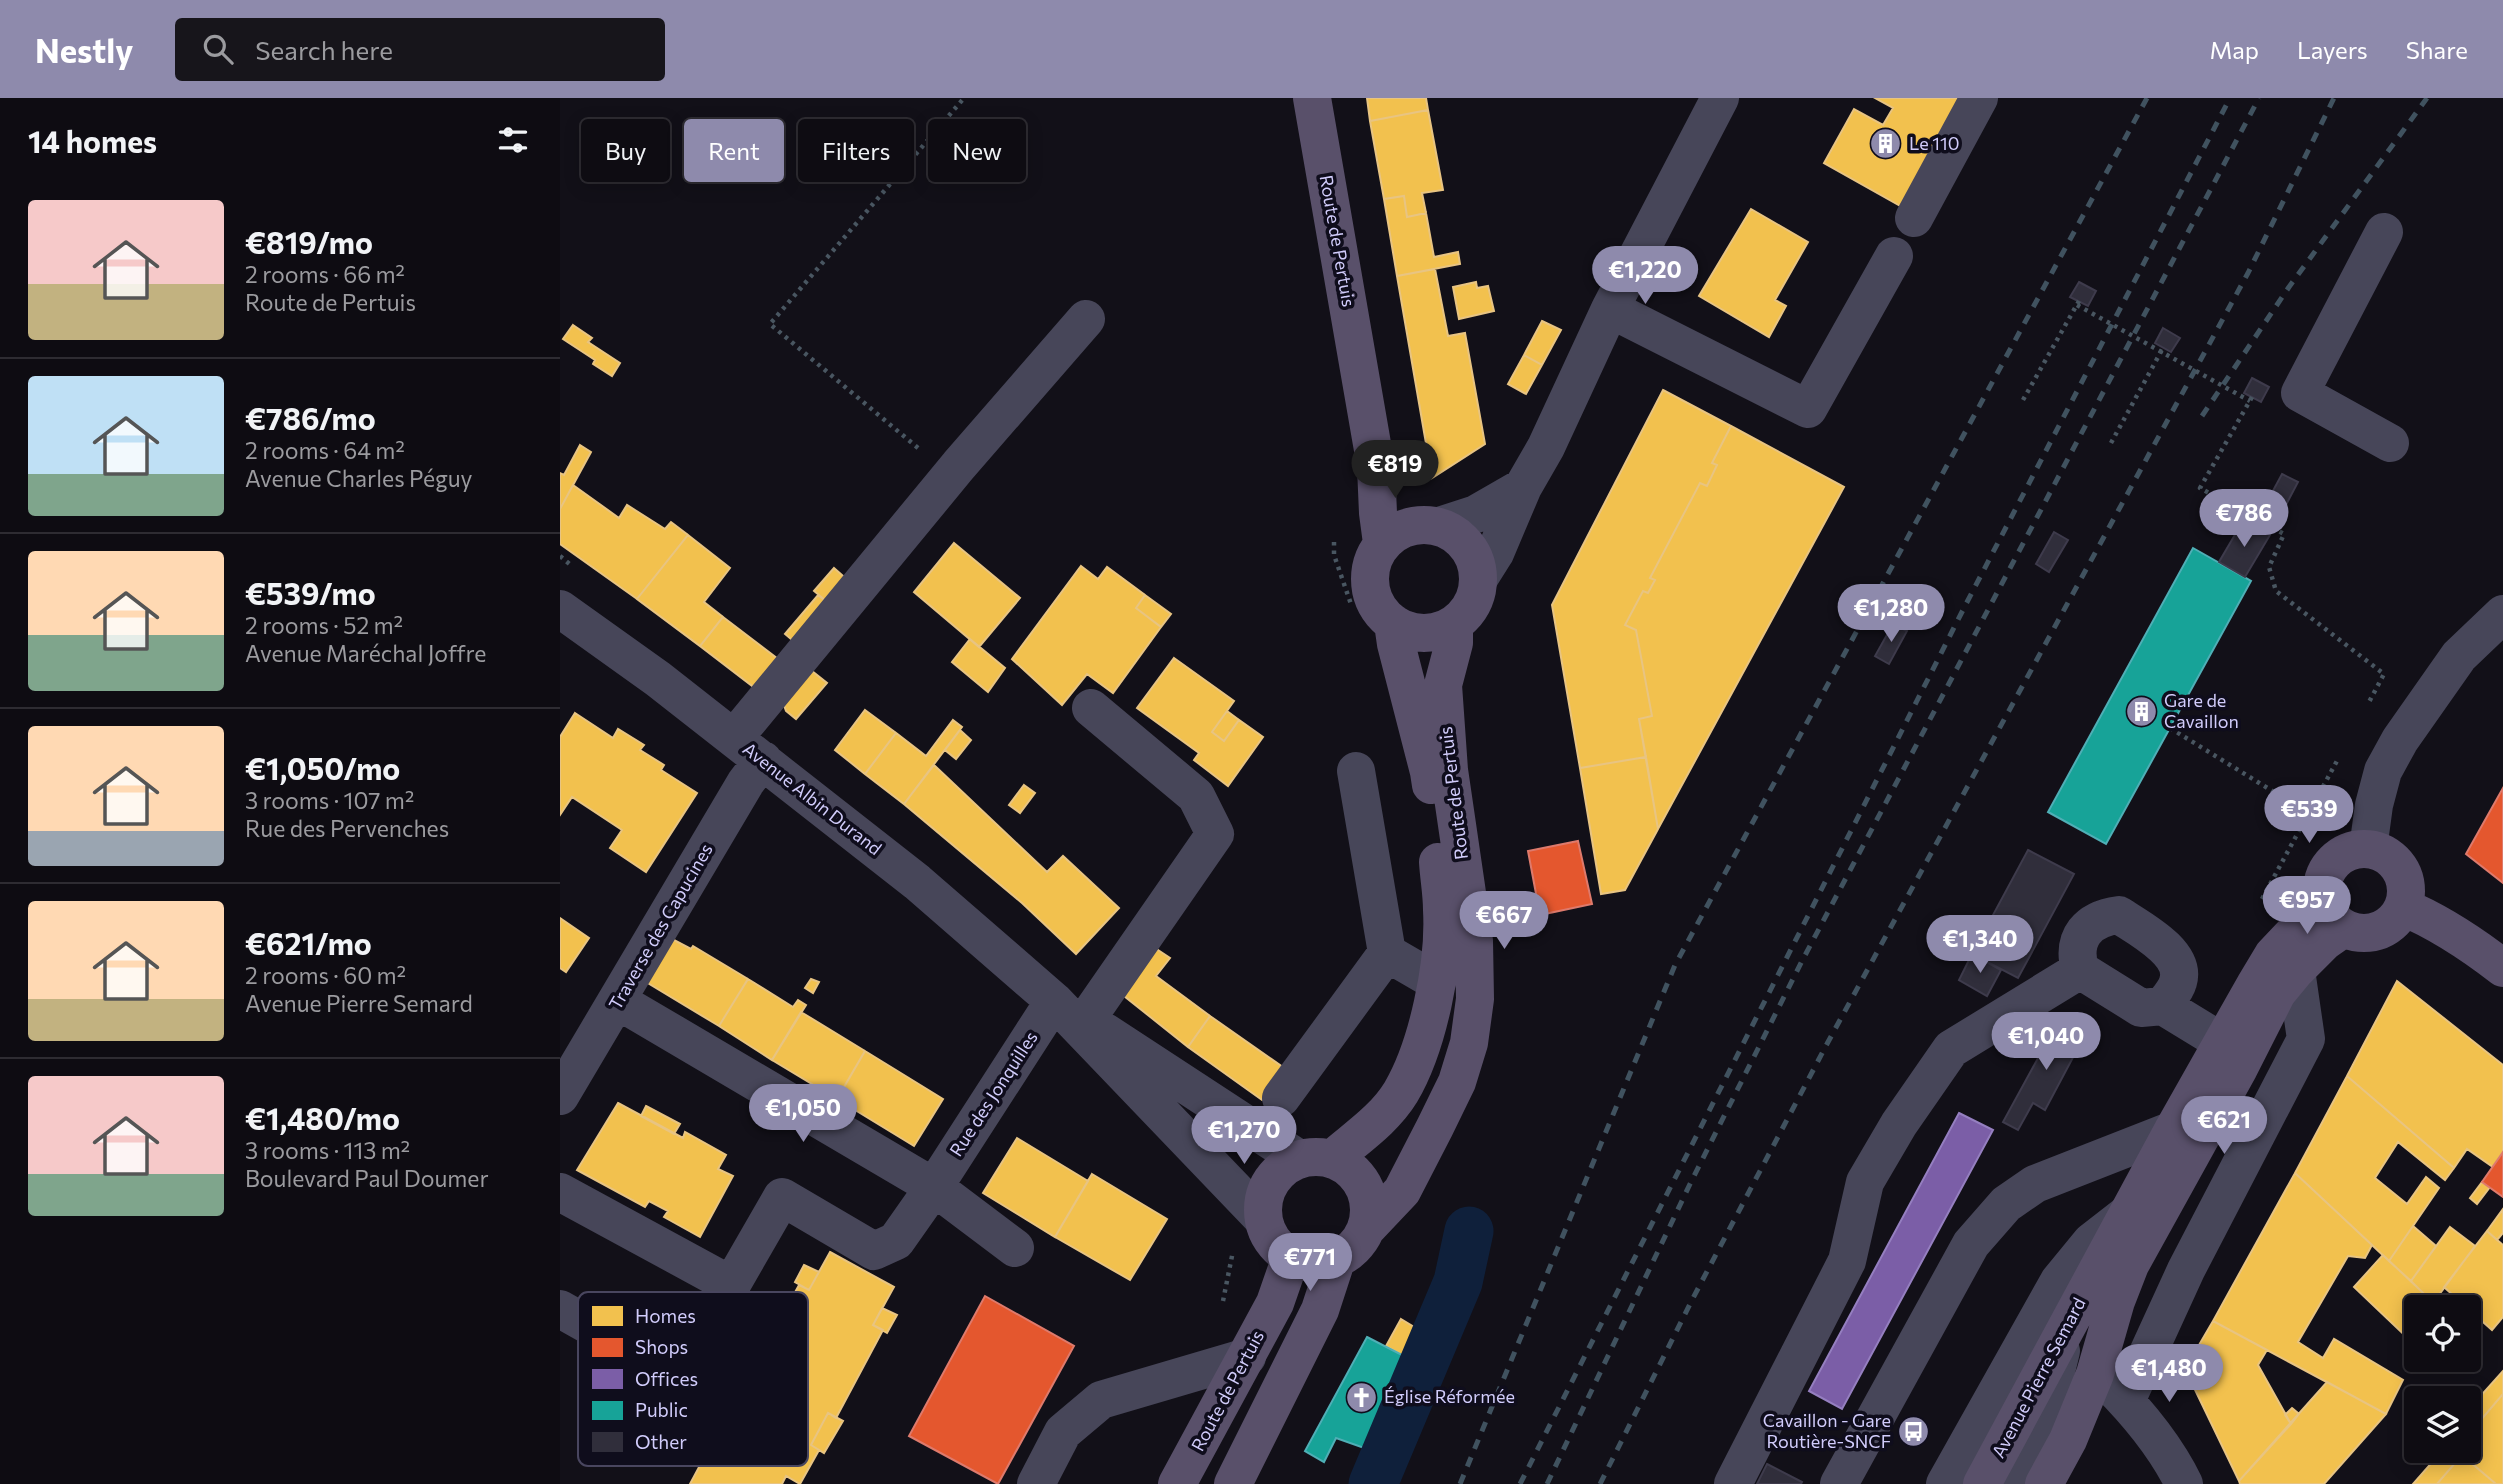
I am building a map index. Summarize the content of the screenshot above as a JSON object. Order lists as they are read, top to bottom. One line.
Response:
{"streets":{"main road":["Route de Pertuis","Avenue Pierre Semard"],"street":["Avenue Albin Durand","Traverse des Capucines","Rue des Jonquilles"]},"crossings":[["Route de Pertuis","Avenue Albin Durand"],["Avenue Albin Durand","Traverse des Capucines"],["Avenue Albin Durand","Rue des Jonquilles"]],"places":{"building":["Le 110","Gare de Cavaillon"],"church":["Église Réformée"],"bus stop":["Cavaillon - Gare Routière-SNCF"]},"legend":["Homes","Shops","Offices","Public","Other"],"page":{"header":"Nestly","search":"Search here","nav":["Map","Layers","Share"],"heading":"14 homes","chip":["Buy","Rent","Filters","New"],"list":[{"name":"€819/mo","note":"2 rooms · 66 m² · Route de Pertuis"},{"name":"€786/mo","note":"2 rooms · 64 m² · Avenue Charles Péguy"},{"name":"€539/mo","note":"2 rooms · 52 m² · Avenue Maréchal Joffre"},{"name":"€1,050/mo","note":"3 rooms · 107 m² · Rue des Pervenches"},{"name":"€621/mo","note":"2 rooms · 60 m² · Avenue Pierre Semard"},{"name":"€1,480/mo","note":"3 rooms · 113 m² · Boulevard Paul Doumer"}],"price":["€1,220","€819","€786","€1,280","€539","€957","€667","€1,340","€1,040","€1,050","€621","€1,270","€771","€1,480"]}}
